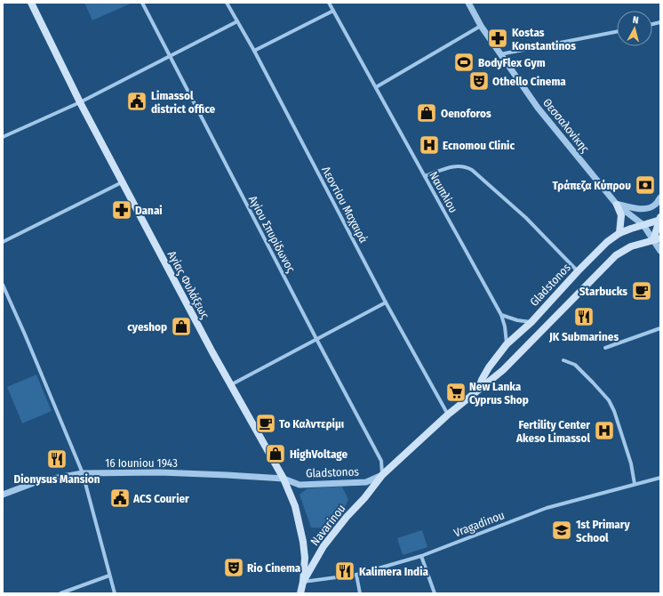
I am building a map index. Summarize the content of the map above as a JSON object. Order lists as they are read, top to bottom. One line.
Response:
{"streets":{"main road":["Αγίας Φυλάξεως","Gladstonos","Navarinou"],"street":["Θεσσαλονίκης","Ναυπλίου","Λεοντίου Μαχαιρά","Αγίου Σπυρίδωνος","16 Iouniou 1943","Vragadinou"]},"crossings":[["Θεσσαλονίκης","Gladstonos"],["Ναυπλίου","Gladstonos"],["Λεοντίου Μαχαιρά","Gladstonos"],["Αγίου Σπυρίδωνος","Gladstonos"],["Αγίου Σπυρίδωνος","Navarinou"],["Αγίας Φυλάξεως","Gladstonos"],["Αγίας Φυλάξεως","16 Iouniou 1943"],["Αγίας Φυλάξεως","Vragadinou"],["Αγίας Φυλάξεως","Navarinou"],["Gladstonos","16 Iouniou 1943"],["Gladstonos","Navarinou"],["Vragadinou","Navarinou"]],"places":{"pharmacy":["Kostas Konstantinos","Danai"],"sports":["BodyFlex Gym"],"theatre":["Othello Cinema","Rio Cinema"],"public building":["Limassol district office","ACS Courier"],"shop":["Oenoforos","cyeshop","HighVoltage"],"hospital":["Ecnomou Clinic","Fertility Center Akeso Limassol"],"bank":["Τράπεζα Κύπρου"],"cafe":["Starbucks","Το Καλντερίμι"],"restaurant":["JK Submarines","Dionysus Mansion","Kalimera India"],"supermarket":["New Lanka Cyprus Shop"],"school or university":["1st Primary School"]},"north":"top"}
